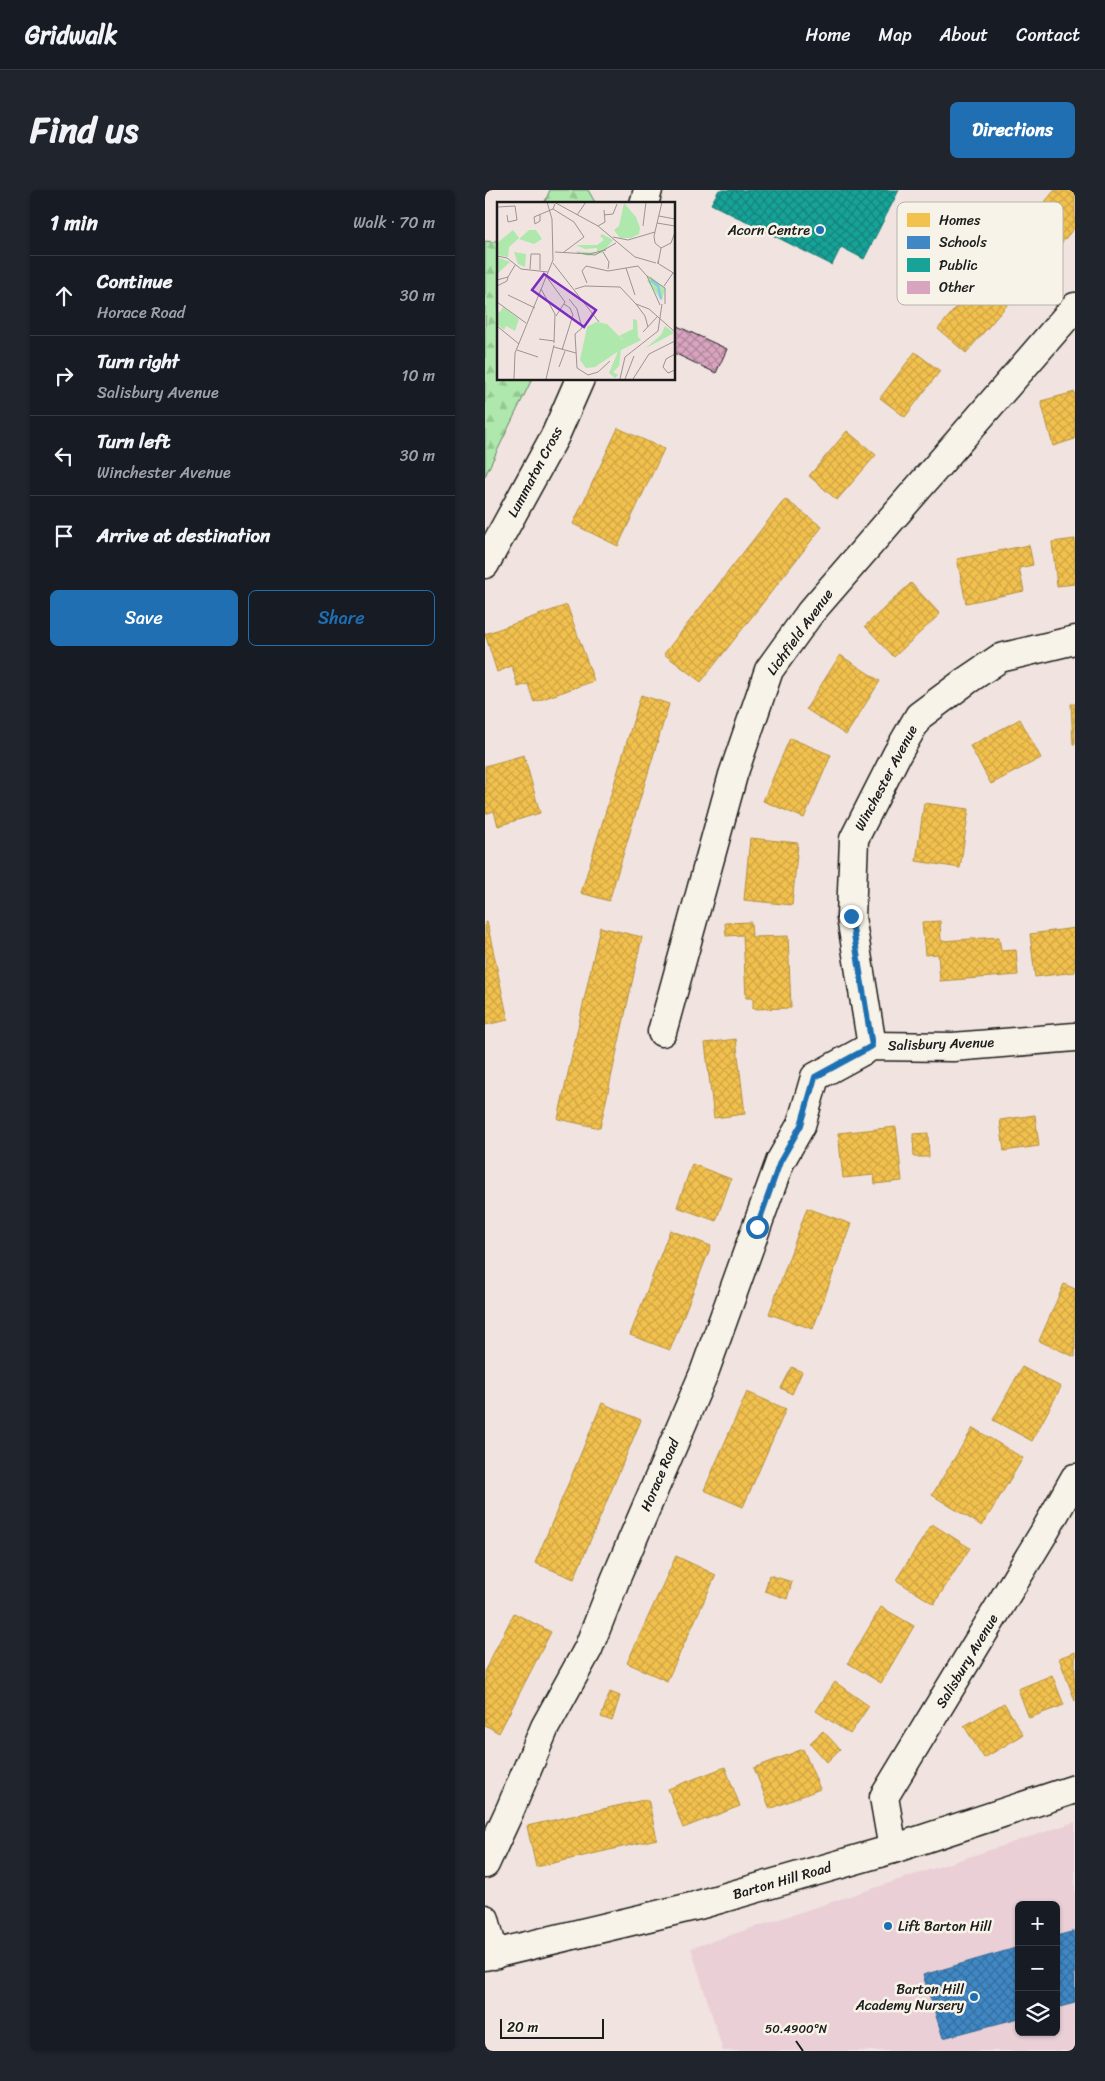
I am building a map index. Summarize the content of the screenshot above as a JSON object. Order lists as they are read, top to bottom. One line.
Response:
{"streets":{"street":["Lummaton Cross","Lichfield Avenue","Winchester Avenue","Salisbury Avenue","Horace Road","Barton Hill Road"]},"crossings":[["Winchester Avenue","Salisbury Avenue"],["Salisbury Avenue","Horace Road"],["Salisbury Avenue","Barton Hill Road"]],"places":["Acorn Centre","Lift Barton Hill","Barton Hill Academy Nursery"],"legend":["Homes","Schools","Public","Other"],"scale_bar":"20 m","page":{"header":"Gridwalk","nav":["Home","Map","About","Contact"],"title":"Find us","buttons":["Directions",["Save","Share"]],"heading":["1 min","Walk · 70 m"],"list":[["Continue","Horace Road","30 m"],["Turn right","Salisbury Avenue","10 m"],["Turn left","Winchester Avenue","30 m"],"Arrive at destination"],"map_buttons":["+","−"],"scale":"20 m"},"coordinates":["50.4900°N"]}
